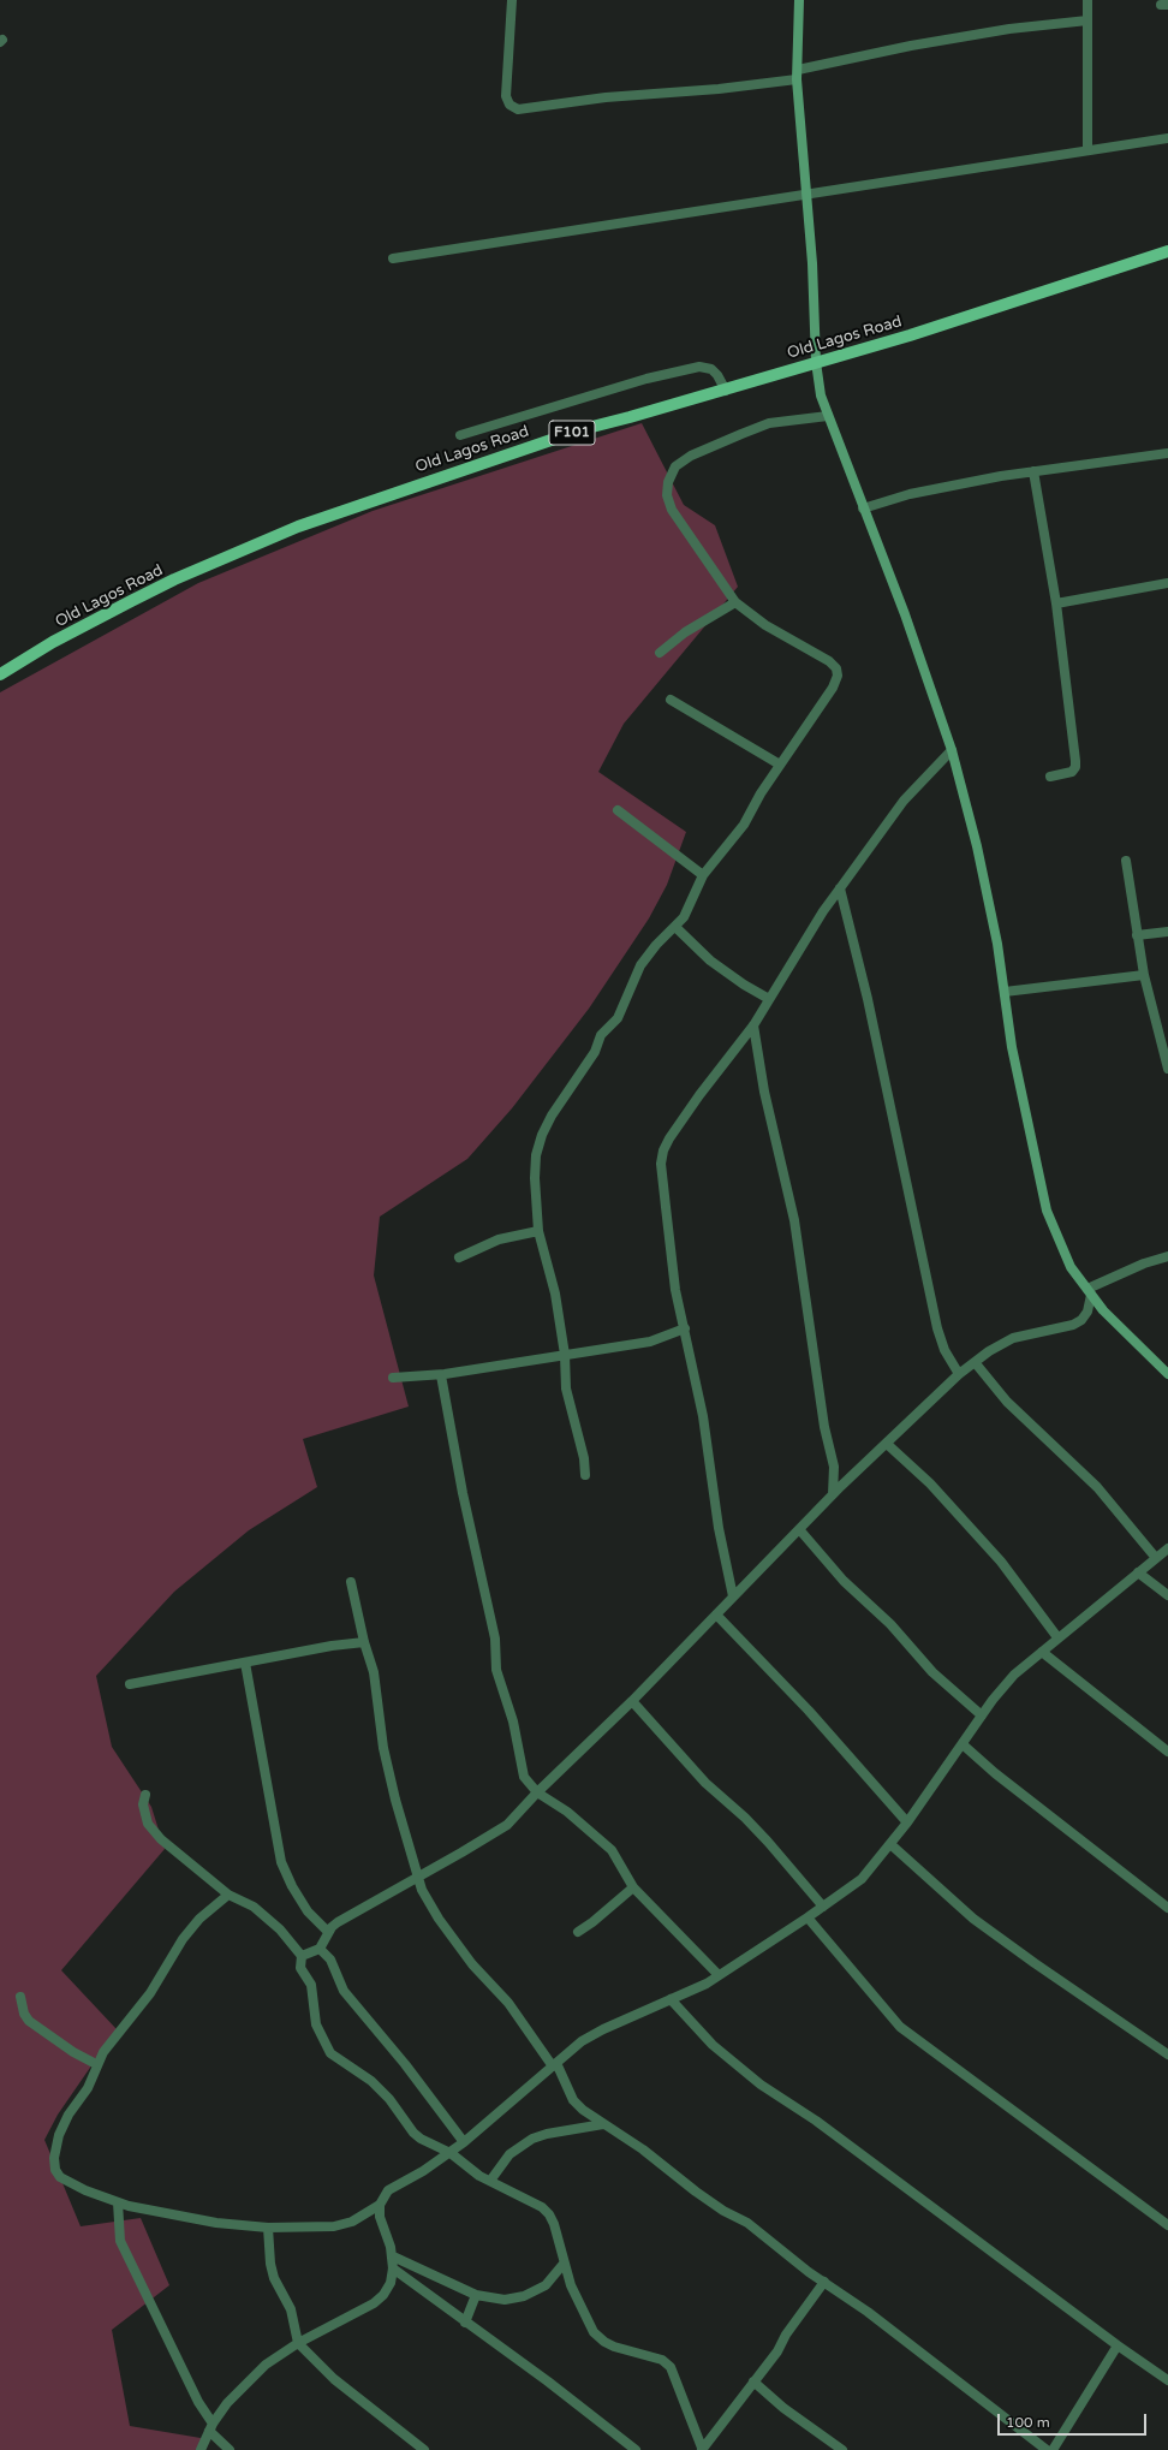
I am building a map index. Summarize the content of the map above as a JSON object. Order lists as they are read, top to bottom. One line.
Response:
{"streets":{"main road":["Old Lagos Road","F101"]},"scale_bar":"100 m"}
